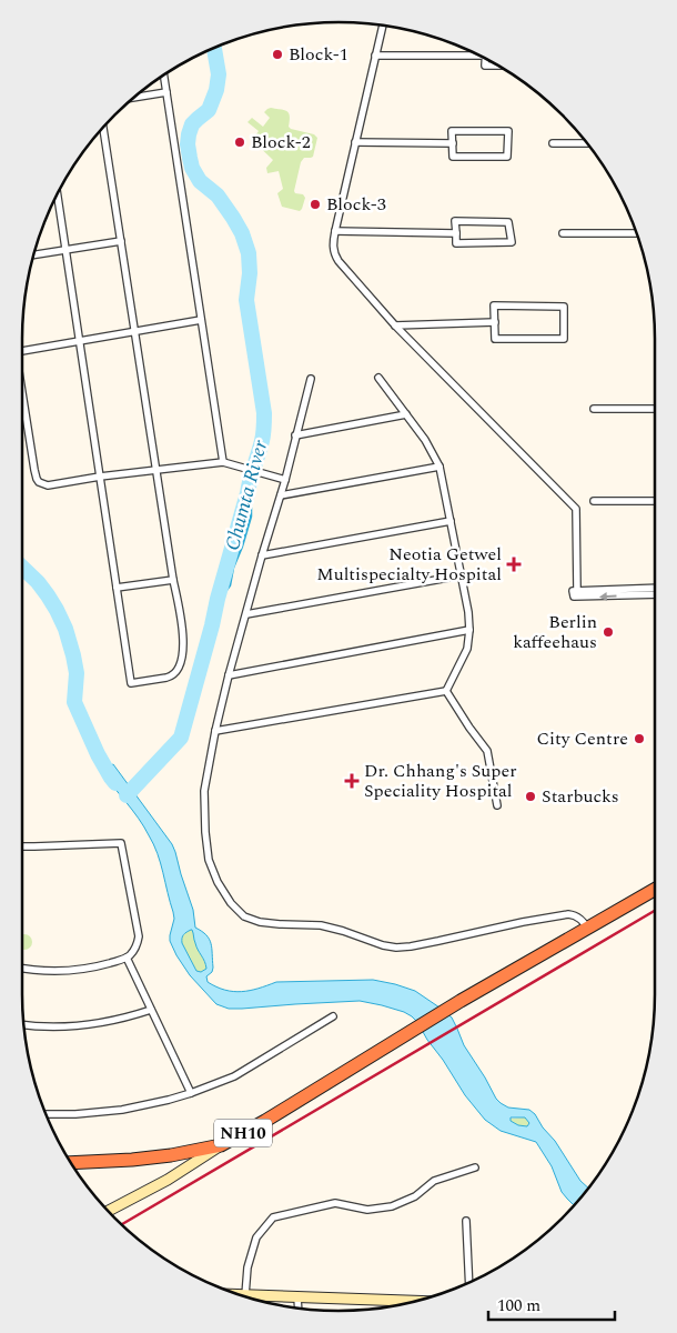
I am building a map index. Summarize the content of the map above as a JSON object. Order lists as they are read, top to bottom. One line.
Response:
{"streets":{"highway":["NH10"]},"water":["Chumta River"],"places":{"other":["Block-1","Block-2","Block-3","Berlin kaffeehaus","City Centre","Starbucks"],"health":["Neotia Getwel Multispecialty Hospital","Dr. Chhang's Super Speciality Hospital"]},"scale_bar":"100 m"}
